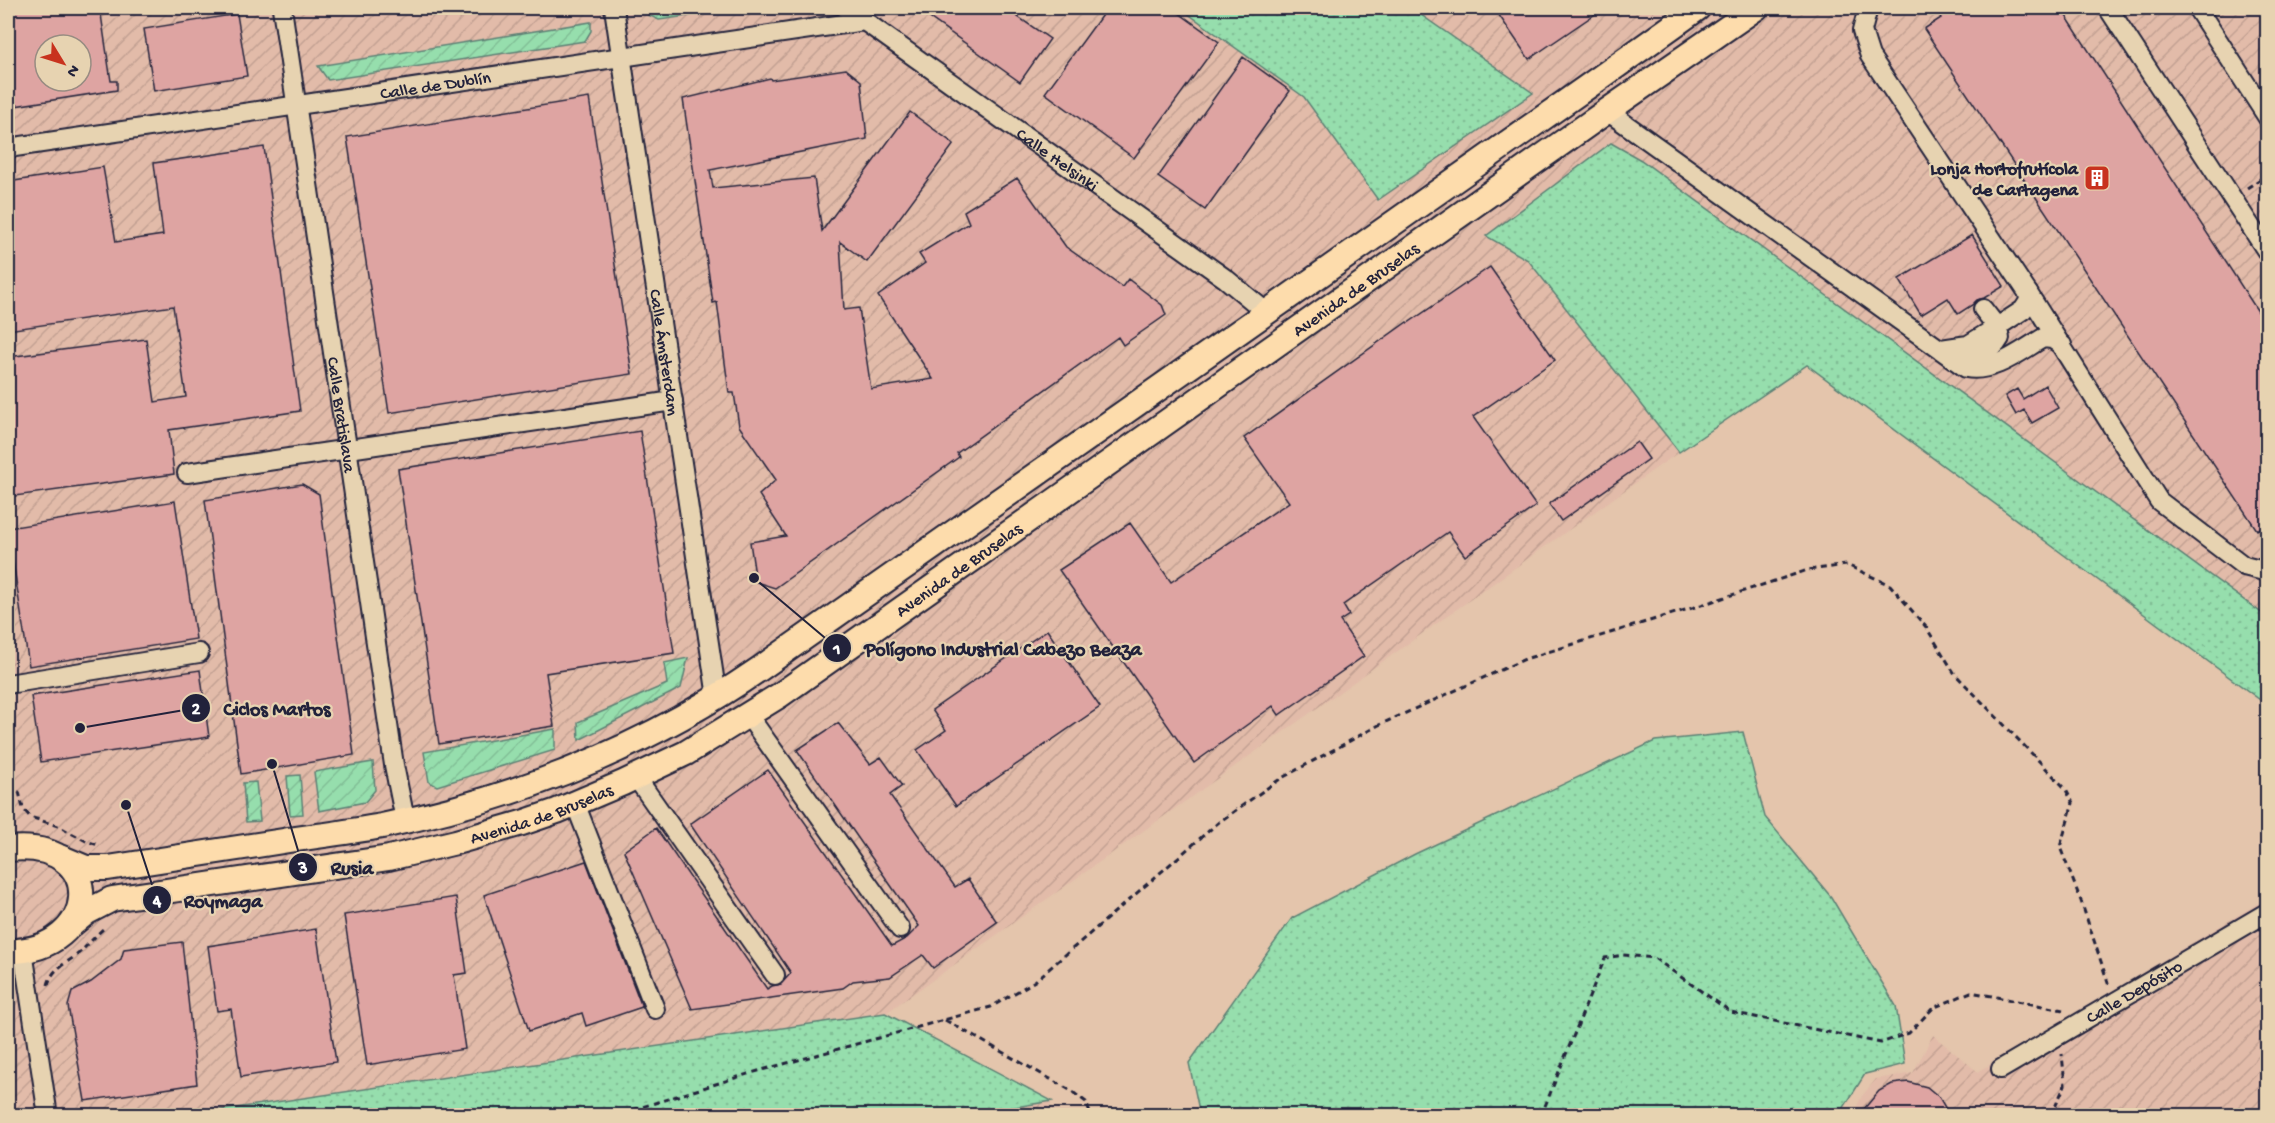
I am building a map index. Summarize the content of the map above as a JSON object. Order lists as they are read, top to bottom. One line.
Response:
{"streets":{"main road":["Avenida de Bruselas"],"street":["Calle de Dublín","Calle Helsinki","Calle Ámsterdam","Calle Bratislava","Calle Depósito"]},"crossings":[["Calle de Dublín","Calle Helsinki"],["Calle de Dublín","Calle Ámsterdam"],["Calle de Dublín","Calle Bratislava"],["Calle Helsinki","Avenida de Bruselas"],["Avenida de Bruselas","Calle Ámsterdam"],["Avenida de Bruselas","Calle Bratislava"]],"places":{"building":["Lonja Hortofrutícola de Cartagena"],"other":["Polígono Industrial Cabezo Beaza","Ciclos Martos","Rusia","Roymaga"]},"north":"bottom right"}
